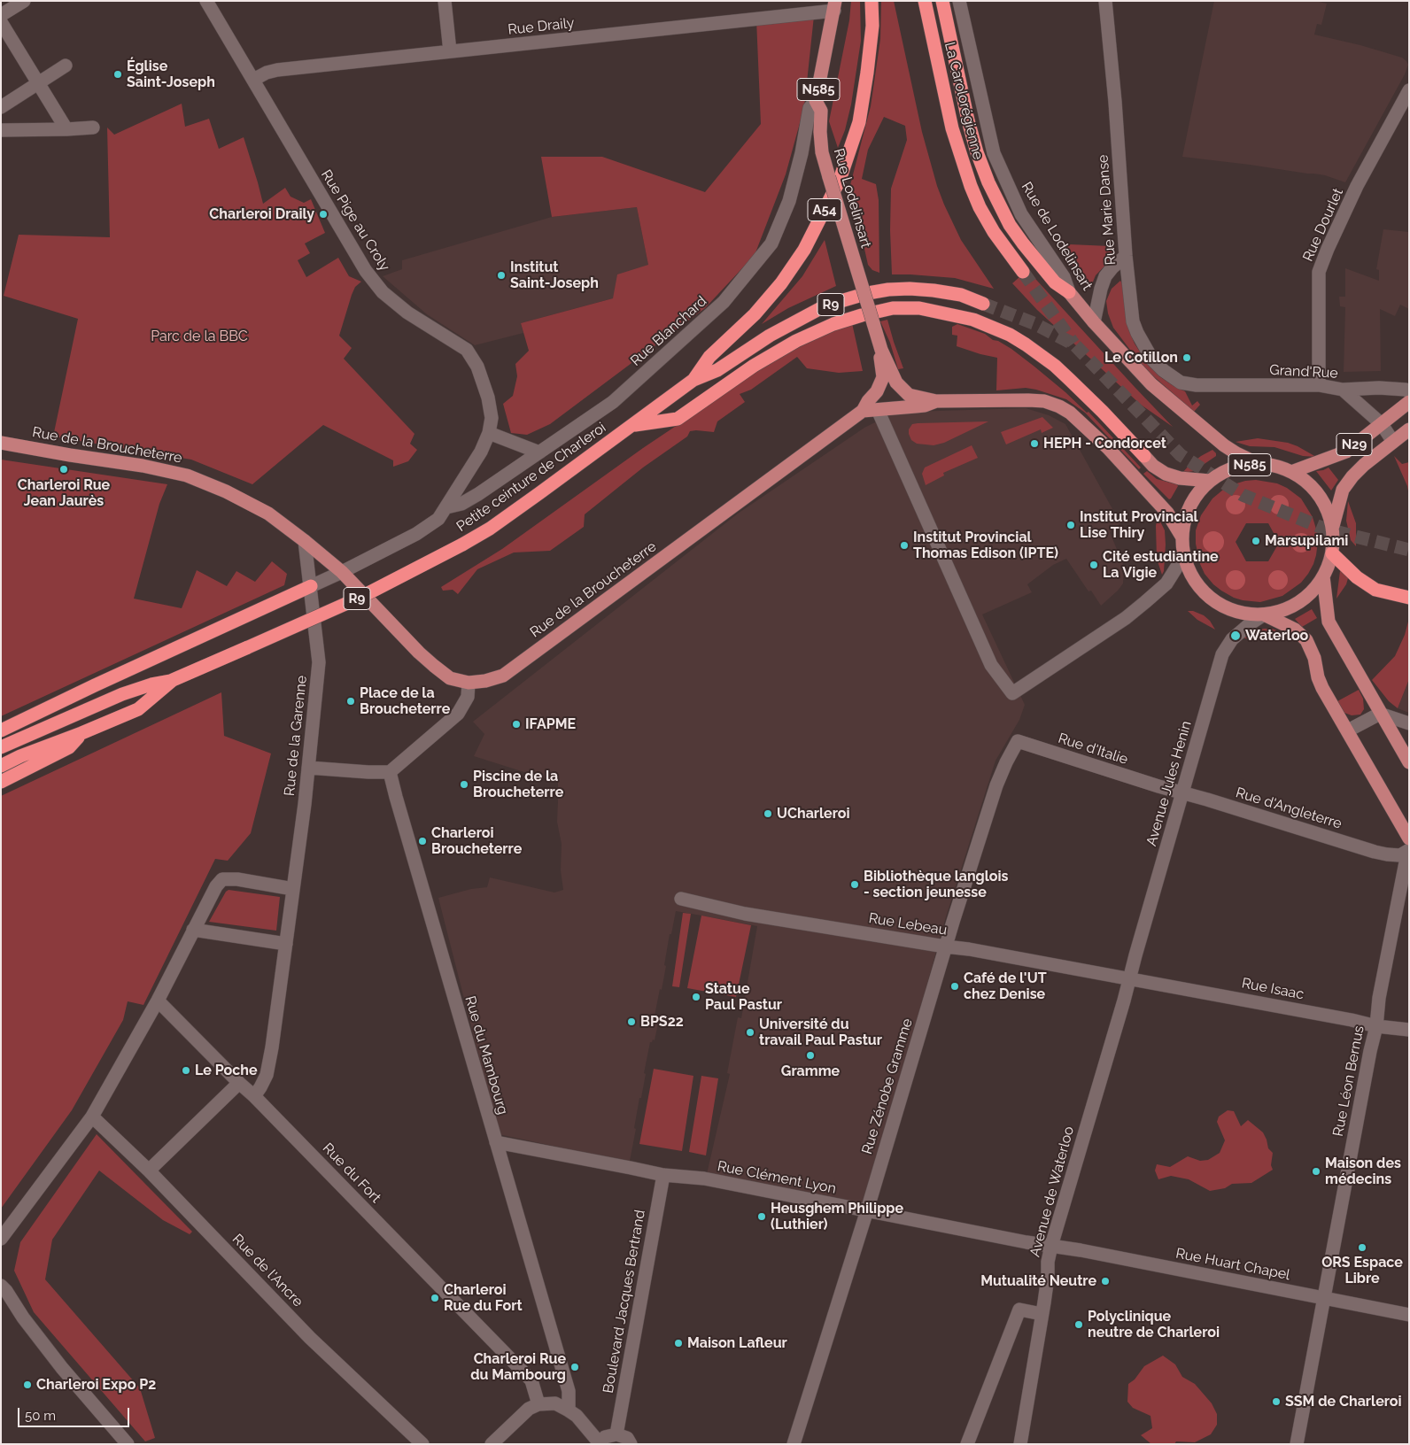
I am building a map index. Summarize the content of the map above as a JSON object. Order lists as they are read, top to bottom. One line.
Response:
{"streets":{"highway":["La Carolorégienne","A54","R9","Petite ceinture de Charleroi"],"main road":["N585","Rue Lodelinsart","Rue de Lodelinsart","N29","Rue de la Broucheterre"],"street":["Rue Draily","Rue Marie Danse","Rue Pige au Croly","Rue Dourlet","Rue Blanchard","Grand'Rue","Rue de la Garenne","Rue d'Italie","Avenue Jules Henin","Rue d'Angleterre","Rue Lebeau","Rue Isaac","Rue du Mambourg","Rue Léon Bernus","Rue Zénobe Gramme","Rue du Fort","Rue Clément Lyon","Avenue de Waterloo","Rue Huart Chapel","Rue de l'Ancre","Boulevard Jacques Bertrand"]},"crossings":[["Rue Draily","Rue Lodelinsart"],["Rue Draily","Rue Pige au Croly"],["N585","Rue Lodelinsart"],["N585","Rue de Lodelinsart"],["N585","N29"],["N585","Rue de la Broucheterre"],["N585","Avenue Jules Henin"],["Rue Lodelinsart","Rue Blanchard"],["Rue Lodelinsart","Rue de la Broucheterre"],["A54","Petite ceinture de Charleroi"],["Rue Marie Danse","Grand'Rue"],["Rue Pige au Croly","Rue Blanchard"],["Rue Pige au Croly","Rue de la Broucheterre"],["Rue Pige au Croly","Rue de la Garenne"],["Rue Dourlet","Grand'Rue"],["Rue de Lodelinsart","N29"],["Rue de Lodelinsart","Avenue Jules Henin"],["N29","Avenue Jules Henin"],["Rue de la Broucheterre","Rue de la Garenne"],["Rue de la Garenne","Rue du Fort"],["Rue d'Italie","Rue d'Angleterre"],["Rue d'Italie","Rue Zénobe Gramme"],["Avenue Jules Henin","Rue d'Angleterre"],["Avenue Jules Henin","Rue Lebeau"],["Avenue Jules Henin","Rue Isaac"],["Avenue Jules Henin","Avenue de Waterloo"],["Rue Lebeau","Rue Isaac"],["Rue Lebeau","Rue Zénobe Gramme"],["Rue Lebeau","Avenue de Waterloo"],["Rue Isaac","Rue Léon Bernus"],["Rue Isaac","Avenue de Waterloo"],["Rue du Mambourg","Rue Clément Lyon"],["Rue Léon Bernus","Rue Huart Chapel"],["Rue Zénobe Gramme","Rue Clément Lyon"],["Rue Clément Lyon","Avenue de Waterloo"],["Rue Clément Lyon","Rue Huart Chapel"],["Rue Clément Lyon","Boulevard Jacques Bertrand"],["Avenue de Waterloo","Rue Huart Chapel"]],"parks":["Parc de la BBC"],"places":["Église Saint-Joseph","Charleroi Draily","Institut Saint-Joseph","Le Cotillon","HEPH - Condorcet","Charleroi Rue Jean Jaurès","Institut Provincial Lise Thiry","Marsupilami","Institut Provincial Thomas Edison (IPTE)","Cité estudiantine La Vigie","Waterloo","Place de la Broucheterre","IFAPME","Piscine de la Broucheterre","UCharleroi","Charleroi Broucheterre","Bibliothèque langlois - section jeunesse","Café de l'UT chez Denise","Statue Paul Pastur","BPS22","Université du travail Paul Pastur","Gramme","Le Poche","Maison des médecins","Heusghem Philippe (Luthier)","ORS Espace Libre","Mutualité Neutre","Charleroi Rue du Fort","Polyclinique neutre de Charleroi","Maison Lafleur","Charleroi Rue du Mambourg","Charleroi Expo P2","SSM de Charleroi"],"scale_bar":"50 m"}
